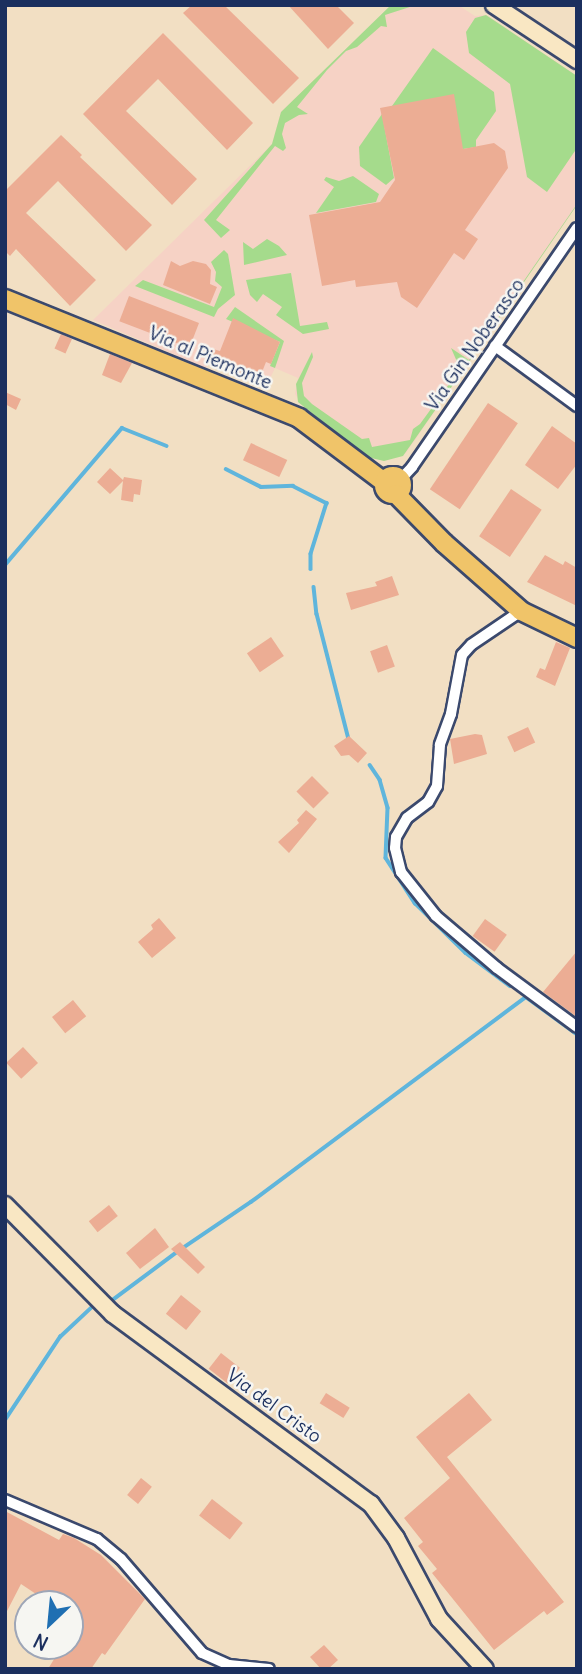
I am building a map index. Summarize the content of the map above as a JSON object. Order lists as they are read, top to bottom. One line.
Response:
{"streets":{"main road":["Via al Piemonte"],"street":["Via Gin Noberasco","Via del Cristo"]},"crossings":[["Via Gin Noberasco","Via al Piemonte"]],"north":"bottom left"}
